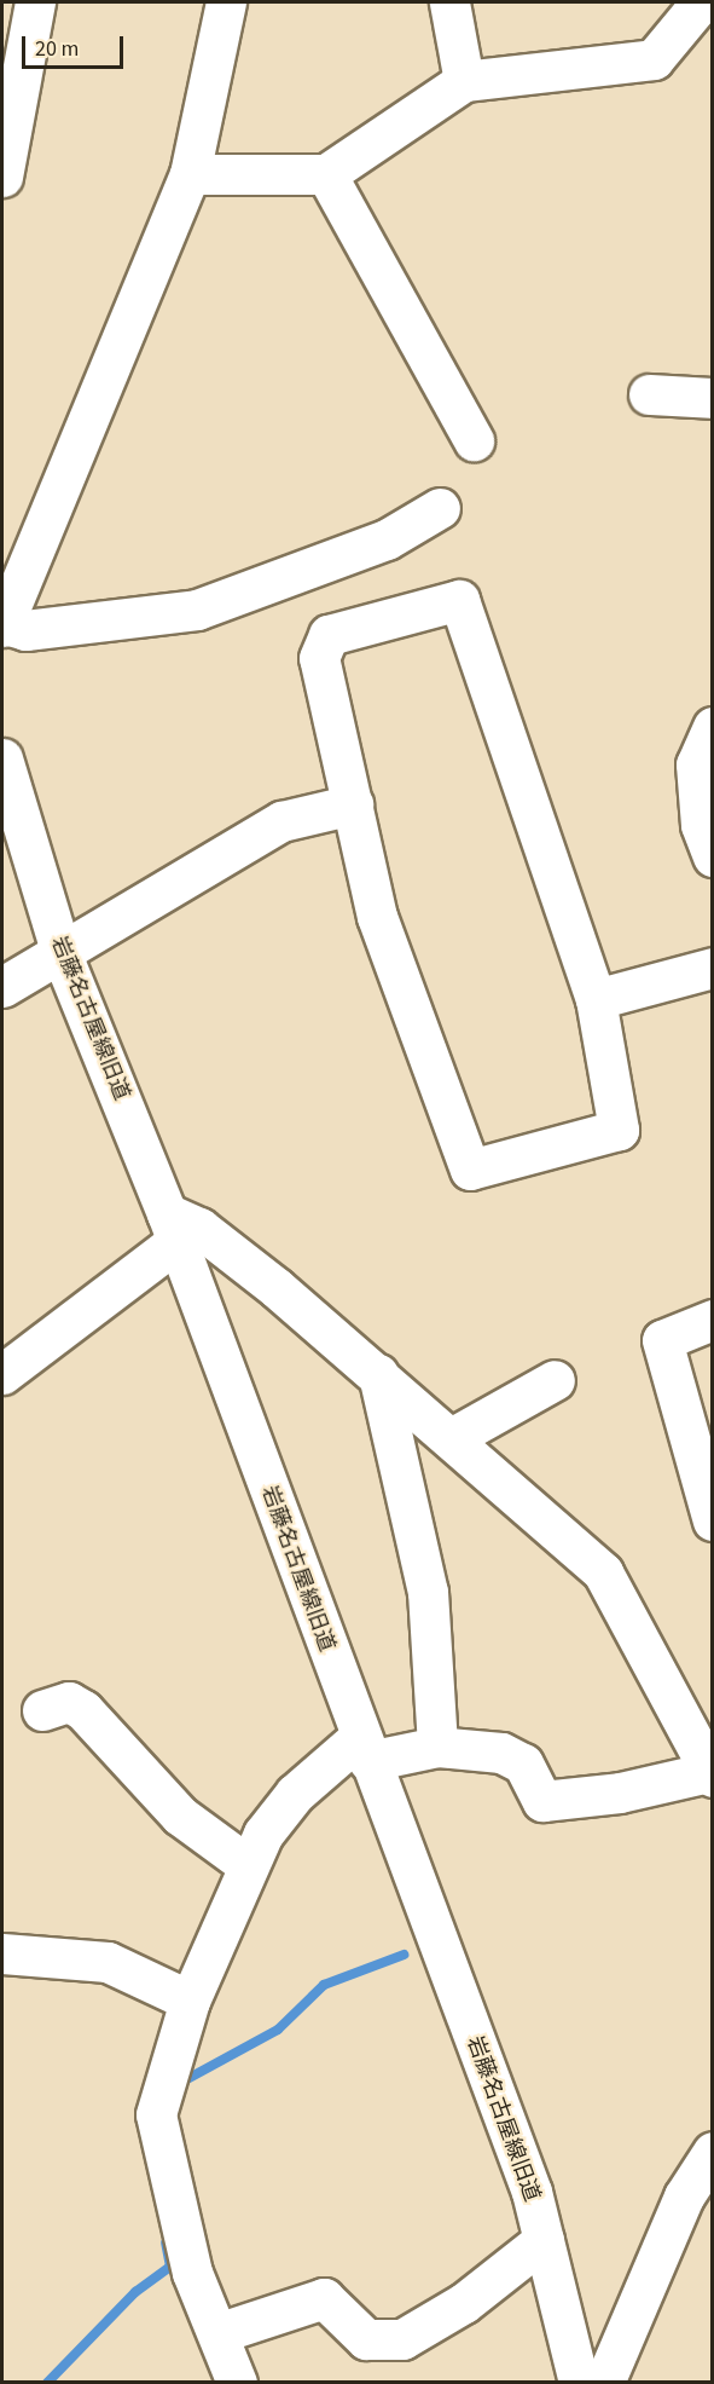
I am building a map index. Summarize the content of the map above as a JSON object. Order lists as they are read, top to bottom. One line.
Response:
{"streets":{"street":["岩藤名古屋線旧道"]},"scale_bar":"20 m"}
